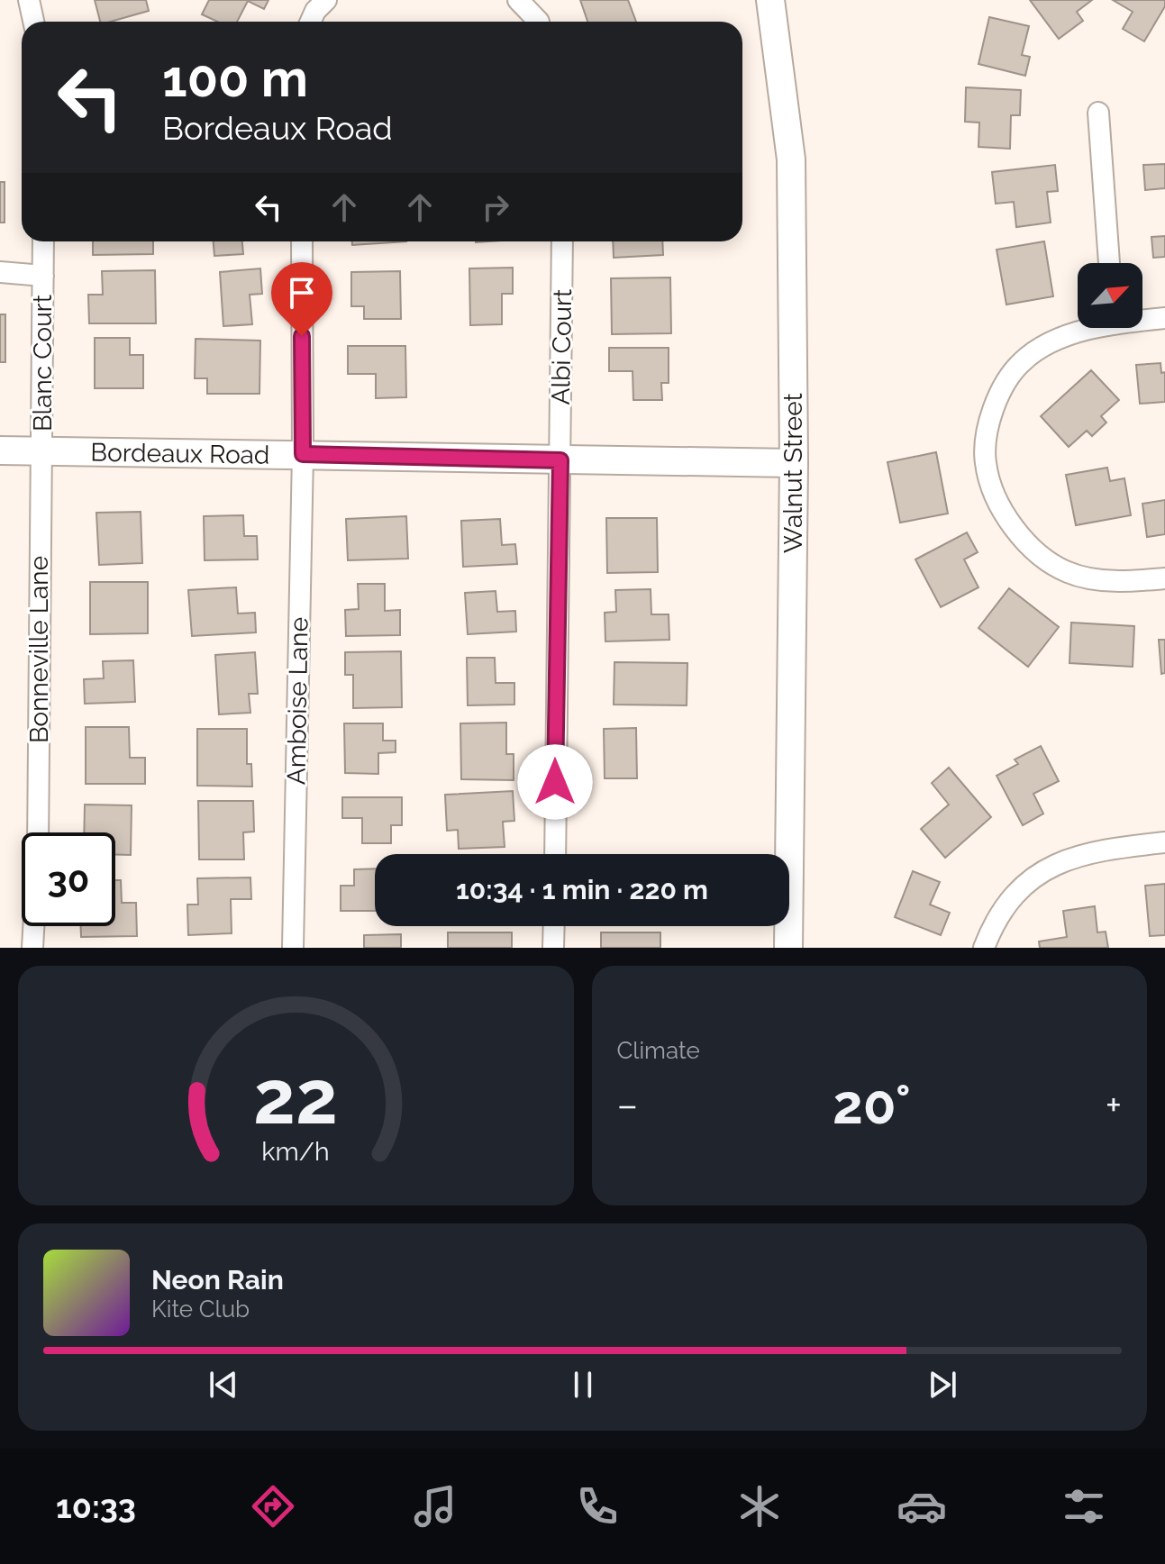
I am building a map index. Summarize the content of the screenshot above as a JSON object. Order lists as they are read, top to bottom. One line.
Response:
{"streets":{"street":["Albi Court","Blanc Court","Bordeaux Road","Walnut Street","Bonneville Lane","Amboise Lane"]},"crossings":[["Albi Court","Bordeaux Road"],["Blanc Court","Bordeaux Road"],["Blanc Court","Bonneville Lane"],["Bordeaux Road","Walnut Street"],["Bordeaux Road","Bonneville Lane"],["Bordeaux Road","Amboise Lane"]],"north":"top right","page":{"turn":["100 m","Bordeaux Road"],"limit":"30","trip":"10:34 · 1 min · 220 m","tile":"Climate","heat":["−","20°","+"],"song":["Neon Rain","Kite Club"],"tabs":"10:33","gauge":["22","km/h"]}}
